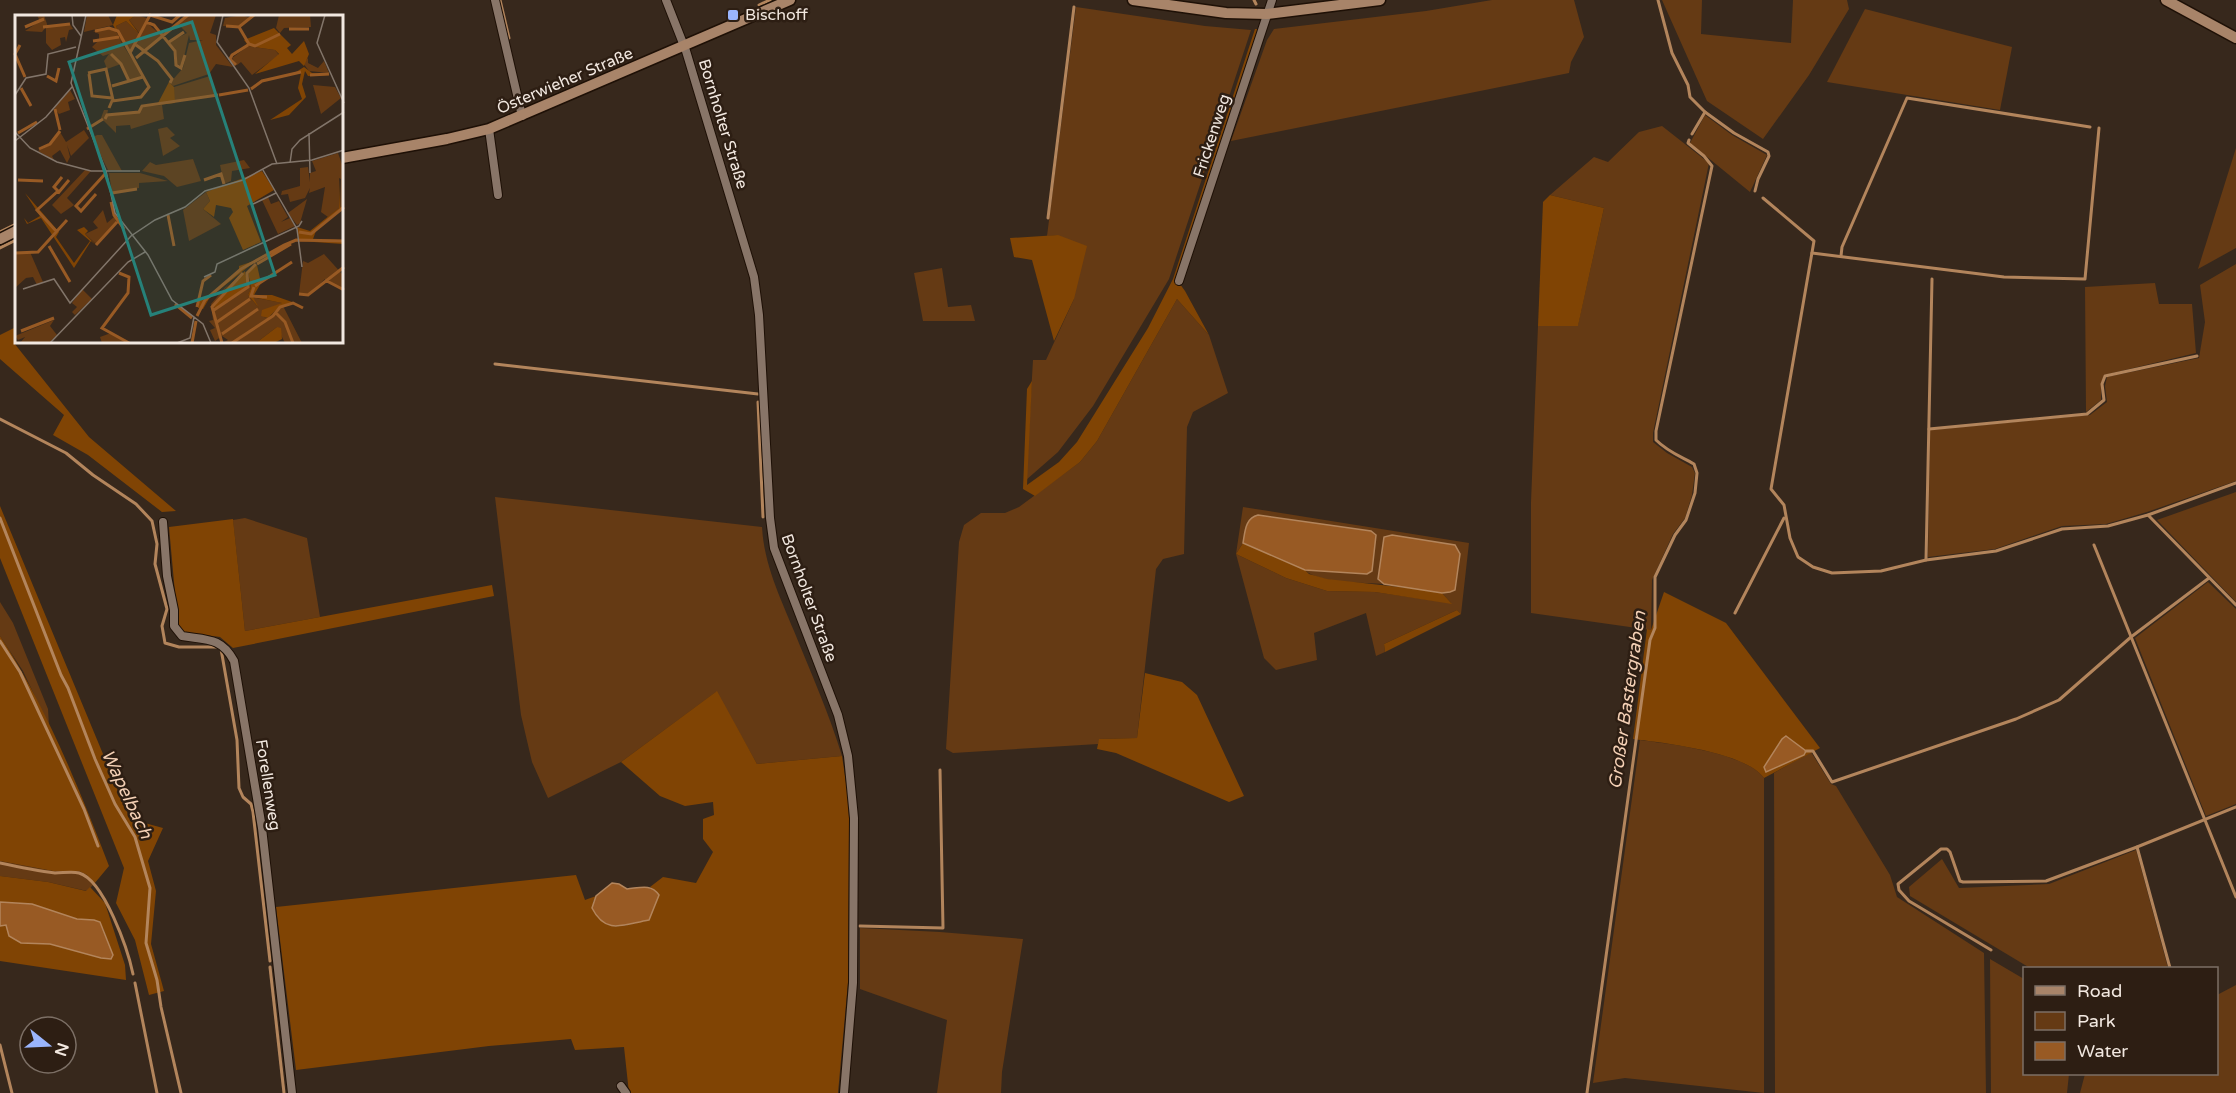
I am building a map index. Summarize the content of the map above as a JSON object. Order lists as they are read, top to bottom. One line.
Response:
{"streets":{"street":["Österwieher Straße","Bornholter Straße","Frickenweg","Forellenweg"]},"crossings":[["Österwieher Straße","Bornholter Straße"]],"water":["Großer Bastergraben","Wapelbach"],"places":{"transit":["Bischoff"]},"legend":["Road","Park","Water"],"north":"right"}
